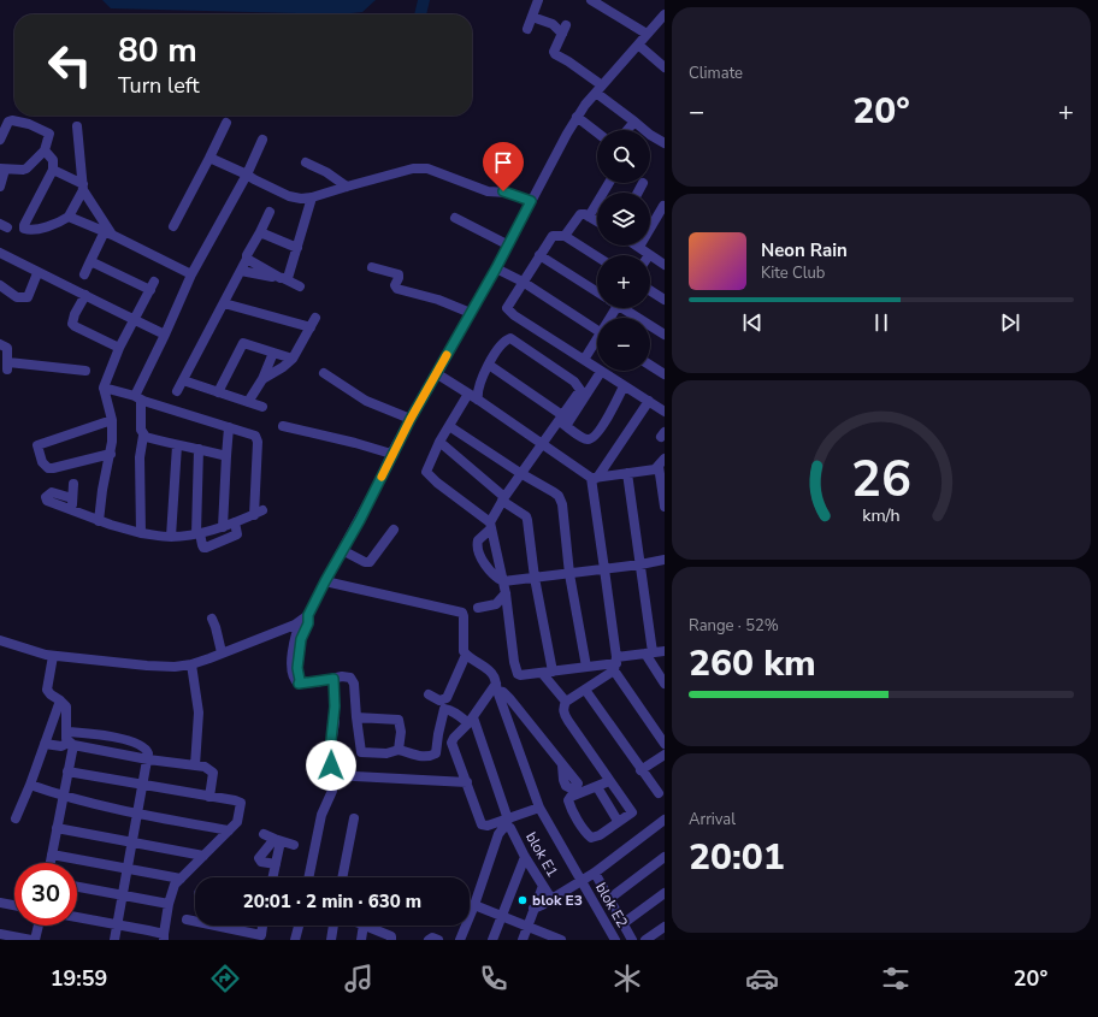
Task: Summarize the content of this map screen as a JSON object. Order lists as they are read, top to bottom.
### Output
{
  "streets": {
    "street": ["blok E1", "blok E2"]
  },
  "crossings": [
    ["blok E1", "blok E2"]
  ],
  "places": ["blok E3"],
  "page": {
    "tile": [
      "Climate",
      ["Range · 52%", "260 km"],
      ["Arrival", "20:01"]
    ],
    "turn": ["80 m", "Turn left"],
    "heat": ["−", "20°", "+"],
    "map_buttons": ["+", "−"],
    "song": ["Neon Rain", "Kite Club"],
    "limit": "30",
    "trip": "20:01 · 2 min · 630 m",
    "tabs": ["19:59", "20°"],
    "gauge": ["26", "km/h"]
  }
}
